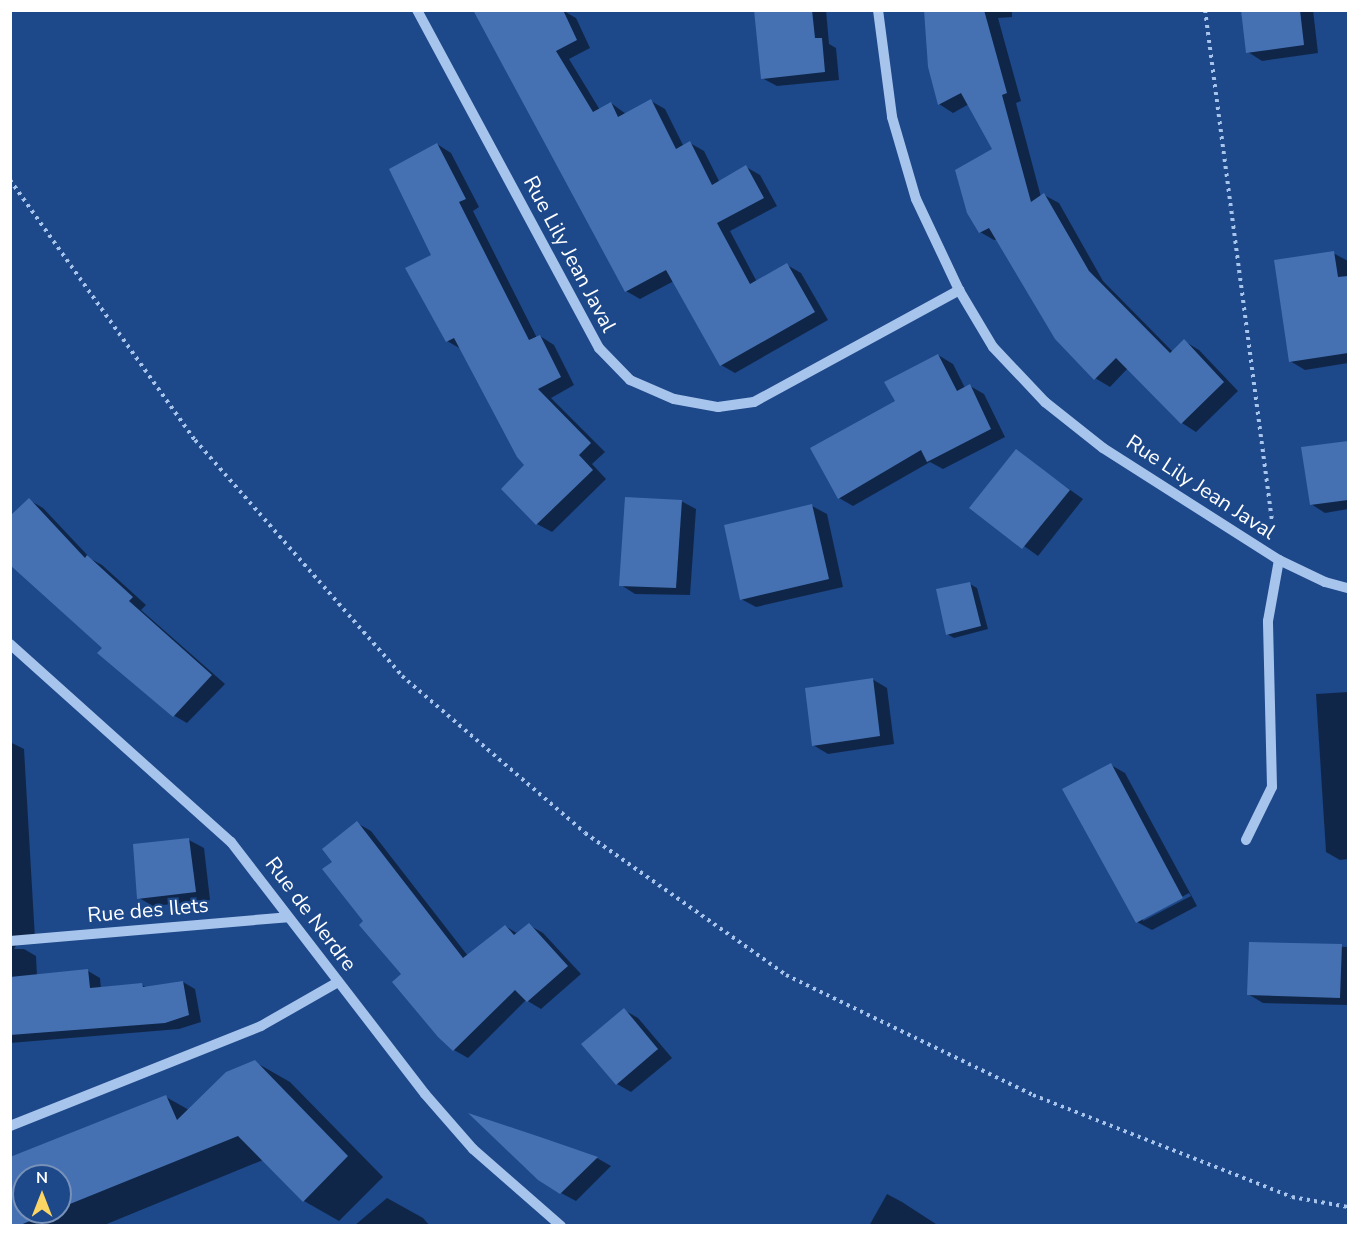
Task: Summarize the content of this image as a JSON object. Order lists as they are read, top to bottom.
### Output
{
  "streets": {
    "street": ["Rue Lily Jean Javal", "Rue des Ilets", "Rue de Nerdre"]
  },
  "crossings": [
    ["Rue des Ilets", "Rue de Nerdre"]
  ],
  "north": "top"
}
